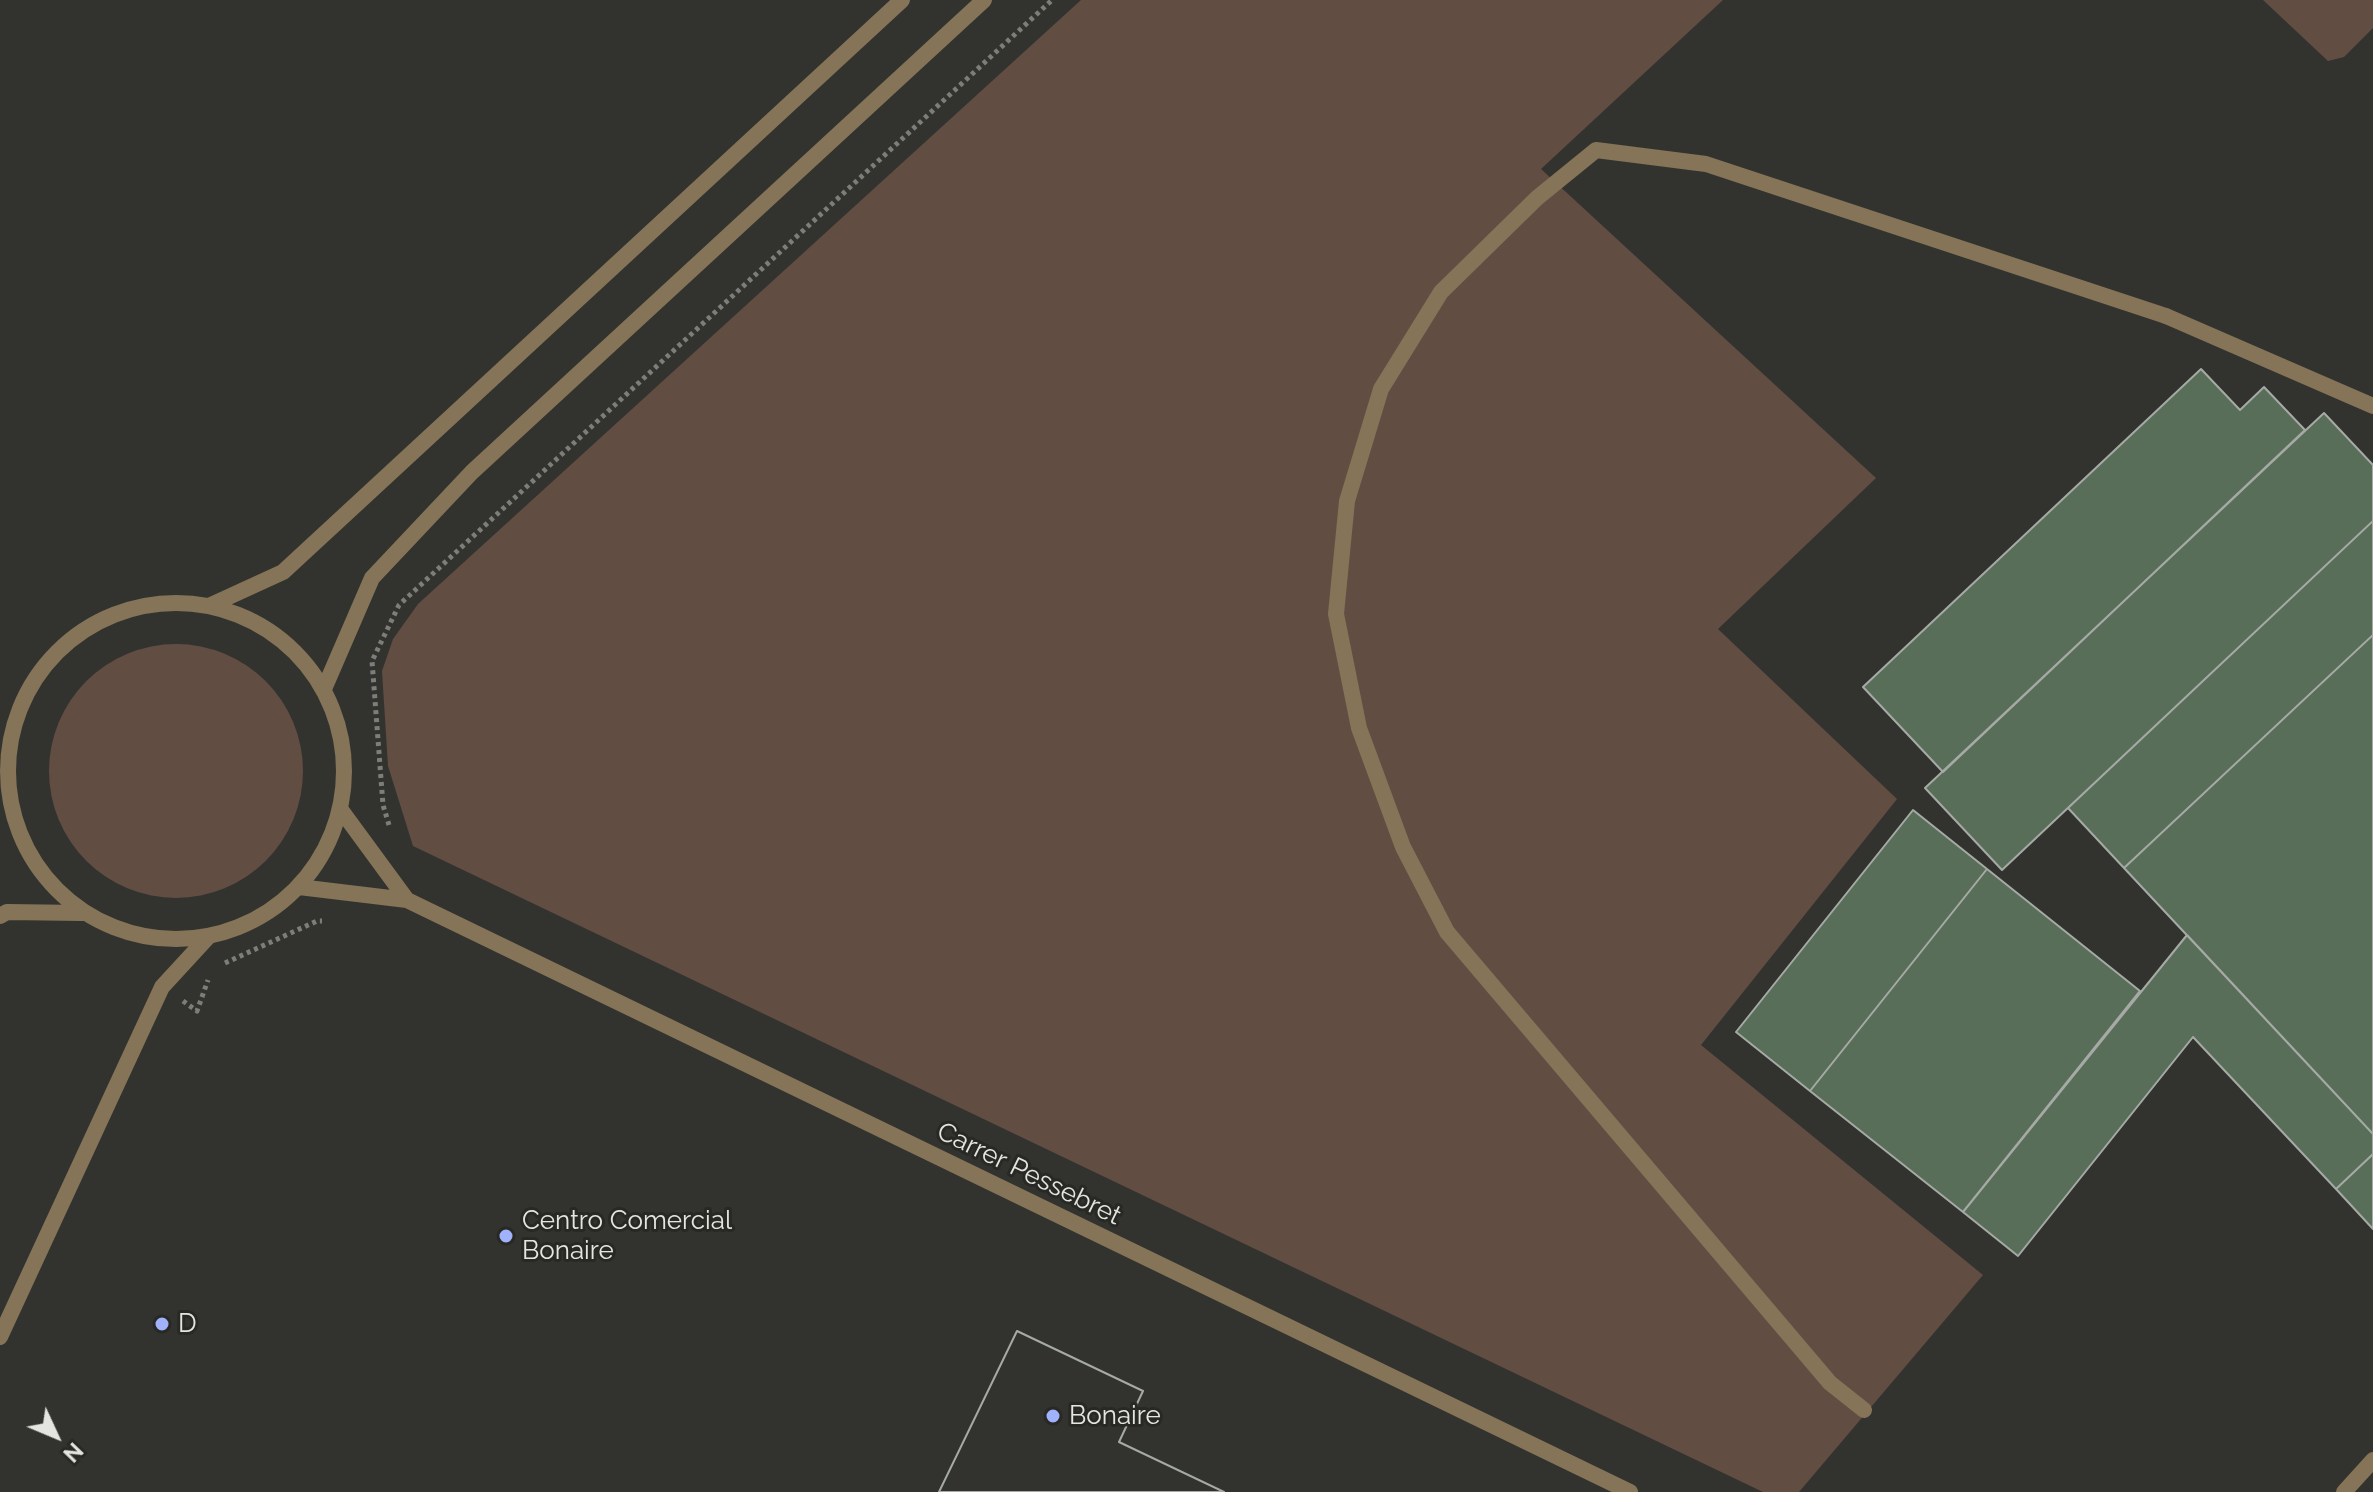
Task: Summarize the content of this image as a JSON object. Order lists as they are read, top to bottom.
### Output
{
  "streets": {
    "street": ["Carrer Pessebret"]
  },
  "places": ["Centro Comercial Bonaire", "D", "Bonaire"],
  "north": "bottom right"
}
